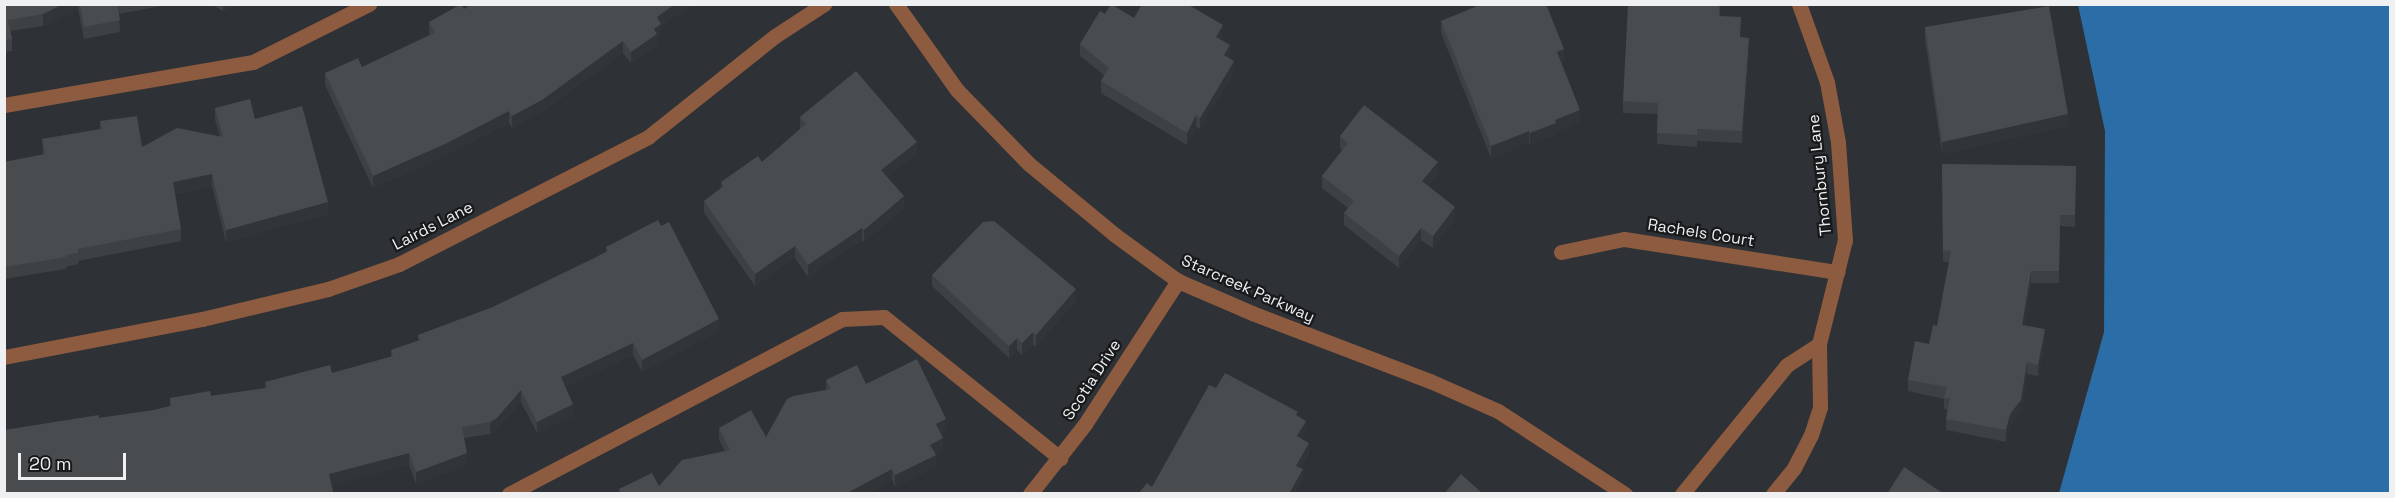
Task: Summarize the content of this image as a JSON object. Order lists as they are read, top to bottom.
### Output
{
  "streets": {
    "street": [
      "Thornbury Lane",
      "Lairds Lane",
      "Rachels Court",
      "Starcreek Parkway",
      "Scotia Drive"
    ]
  },
  "crossings": [
    ["Thornbury Lane", "Rachels Court"],
    ["Starcreek Parkway", "Scotia Drive"]
  ],
  "scale_bar": "20 m"
}
